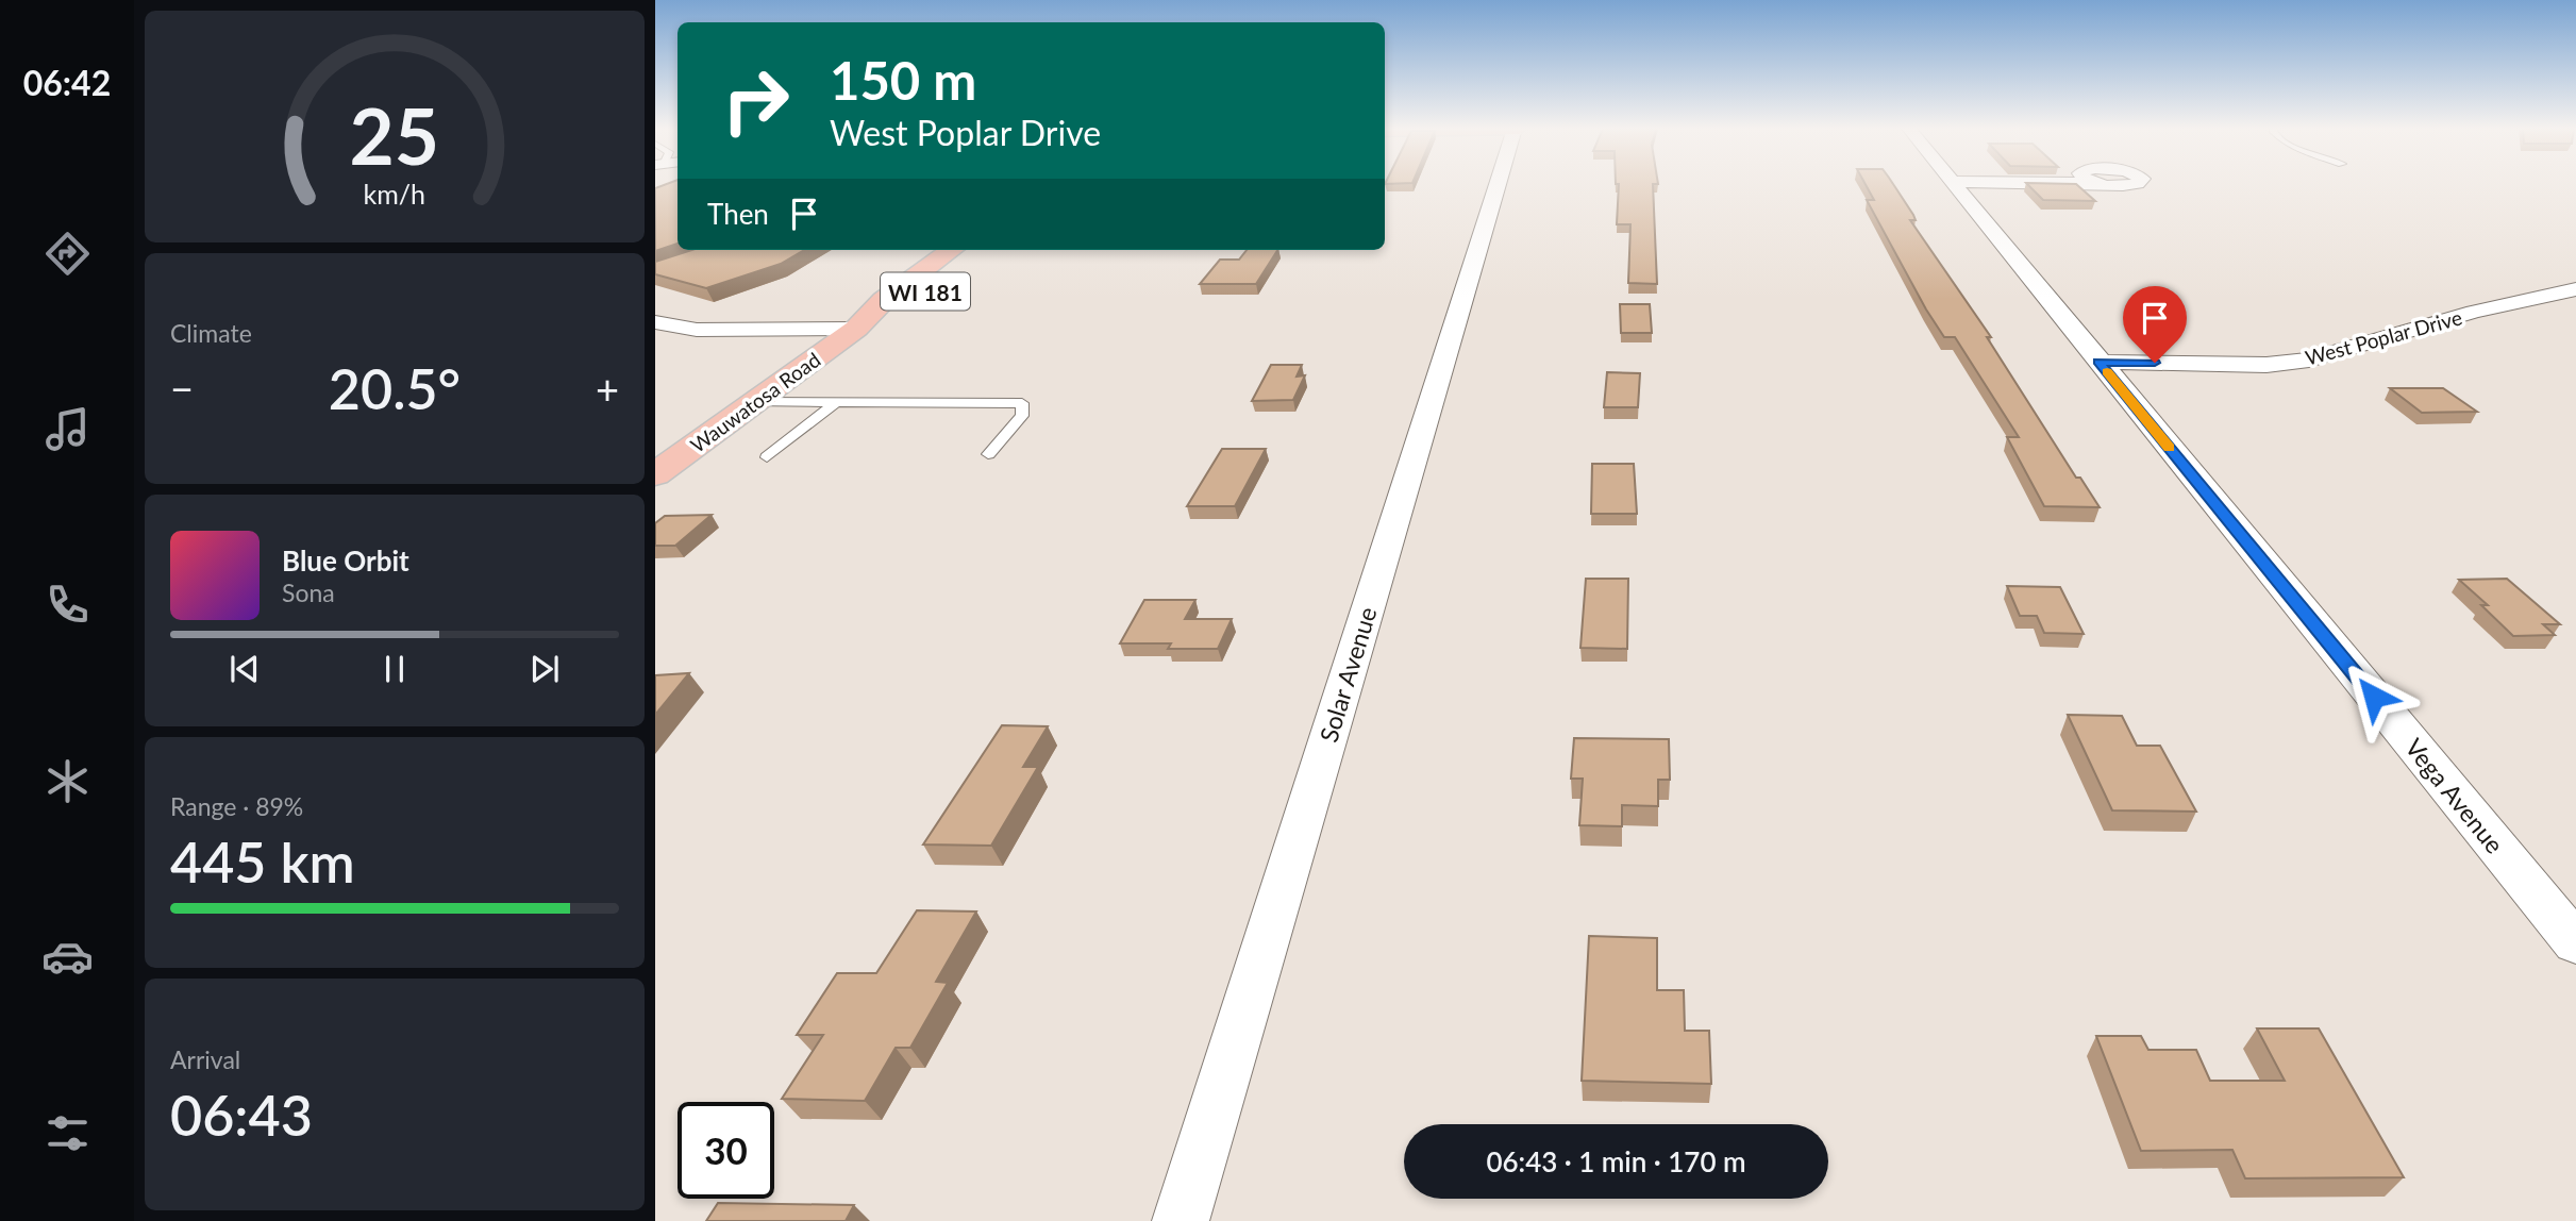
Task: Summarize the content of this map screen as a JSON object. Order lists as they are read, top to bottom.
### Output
{
  "streets": {
    "main road": ["WI 181", "Wauwatosa Road"],
    "street": ["West Poplar Drive", "Solar Avenue", "Vega Avenue"]
  },
  "crossings": [
    ["West Poplar Drive", "Vega Avenue"]
  ],
  "page": {
    "tabs": "06:42",
    "turn": ["150 m", "West Poplar Drive"],
    "then": "Then",
    "tile": [
      "Climate",
      ["Range · 89%", "445 km"],
      ["Arrival", "06:43"]
    ],
    "heat": ["−", "20.5°", "+"],
    "song": ["Blue Orbit", "Sona"],
    "limit": "30",
    "trip": "06:43 · 1 min · 170 m",
    "gauge": ["25", "km/h"]
  }
}
